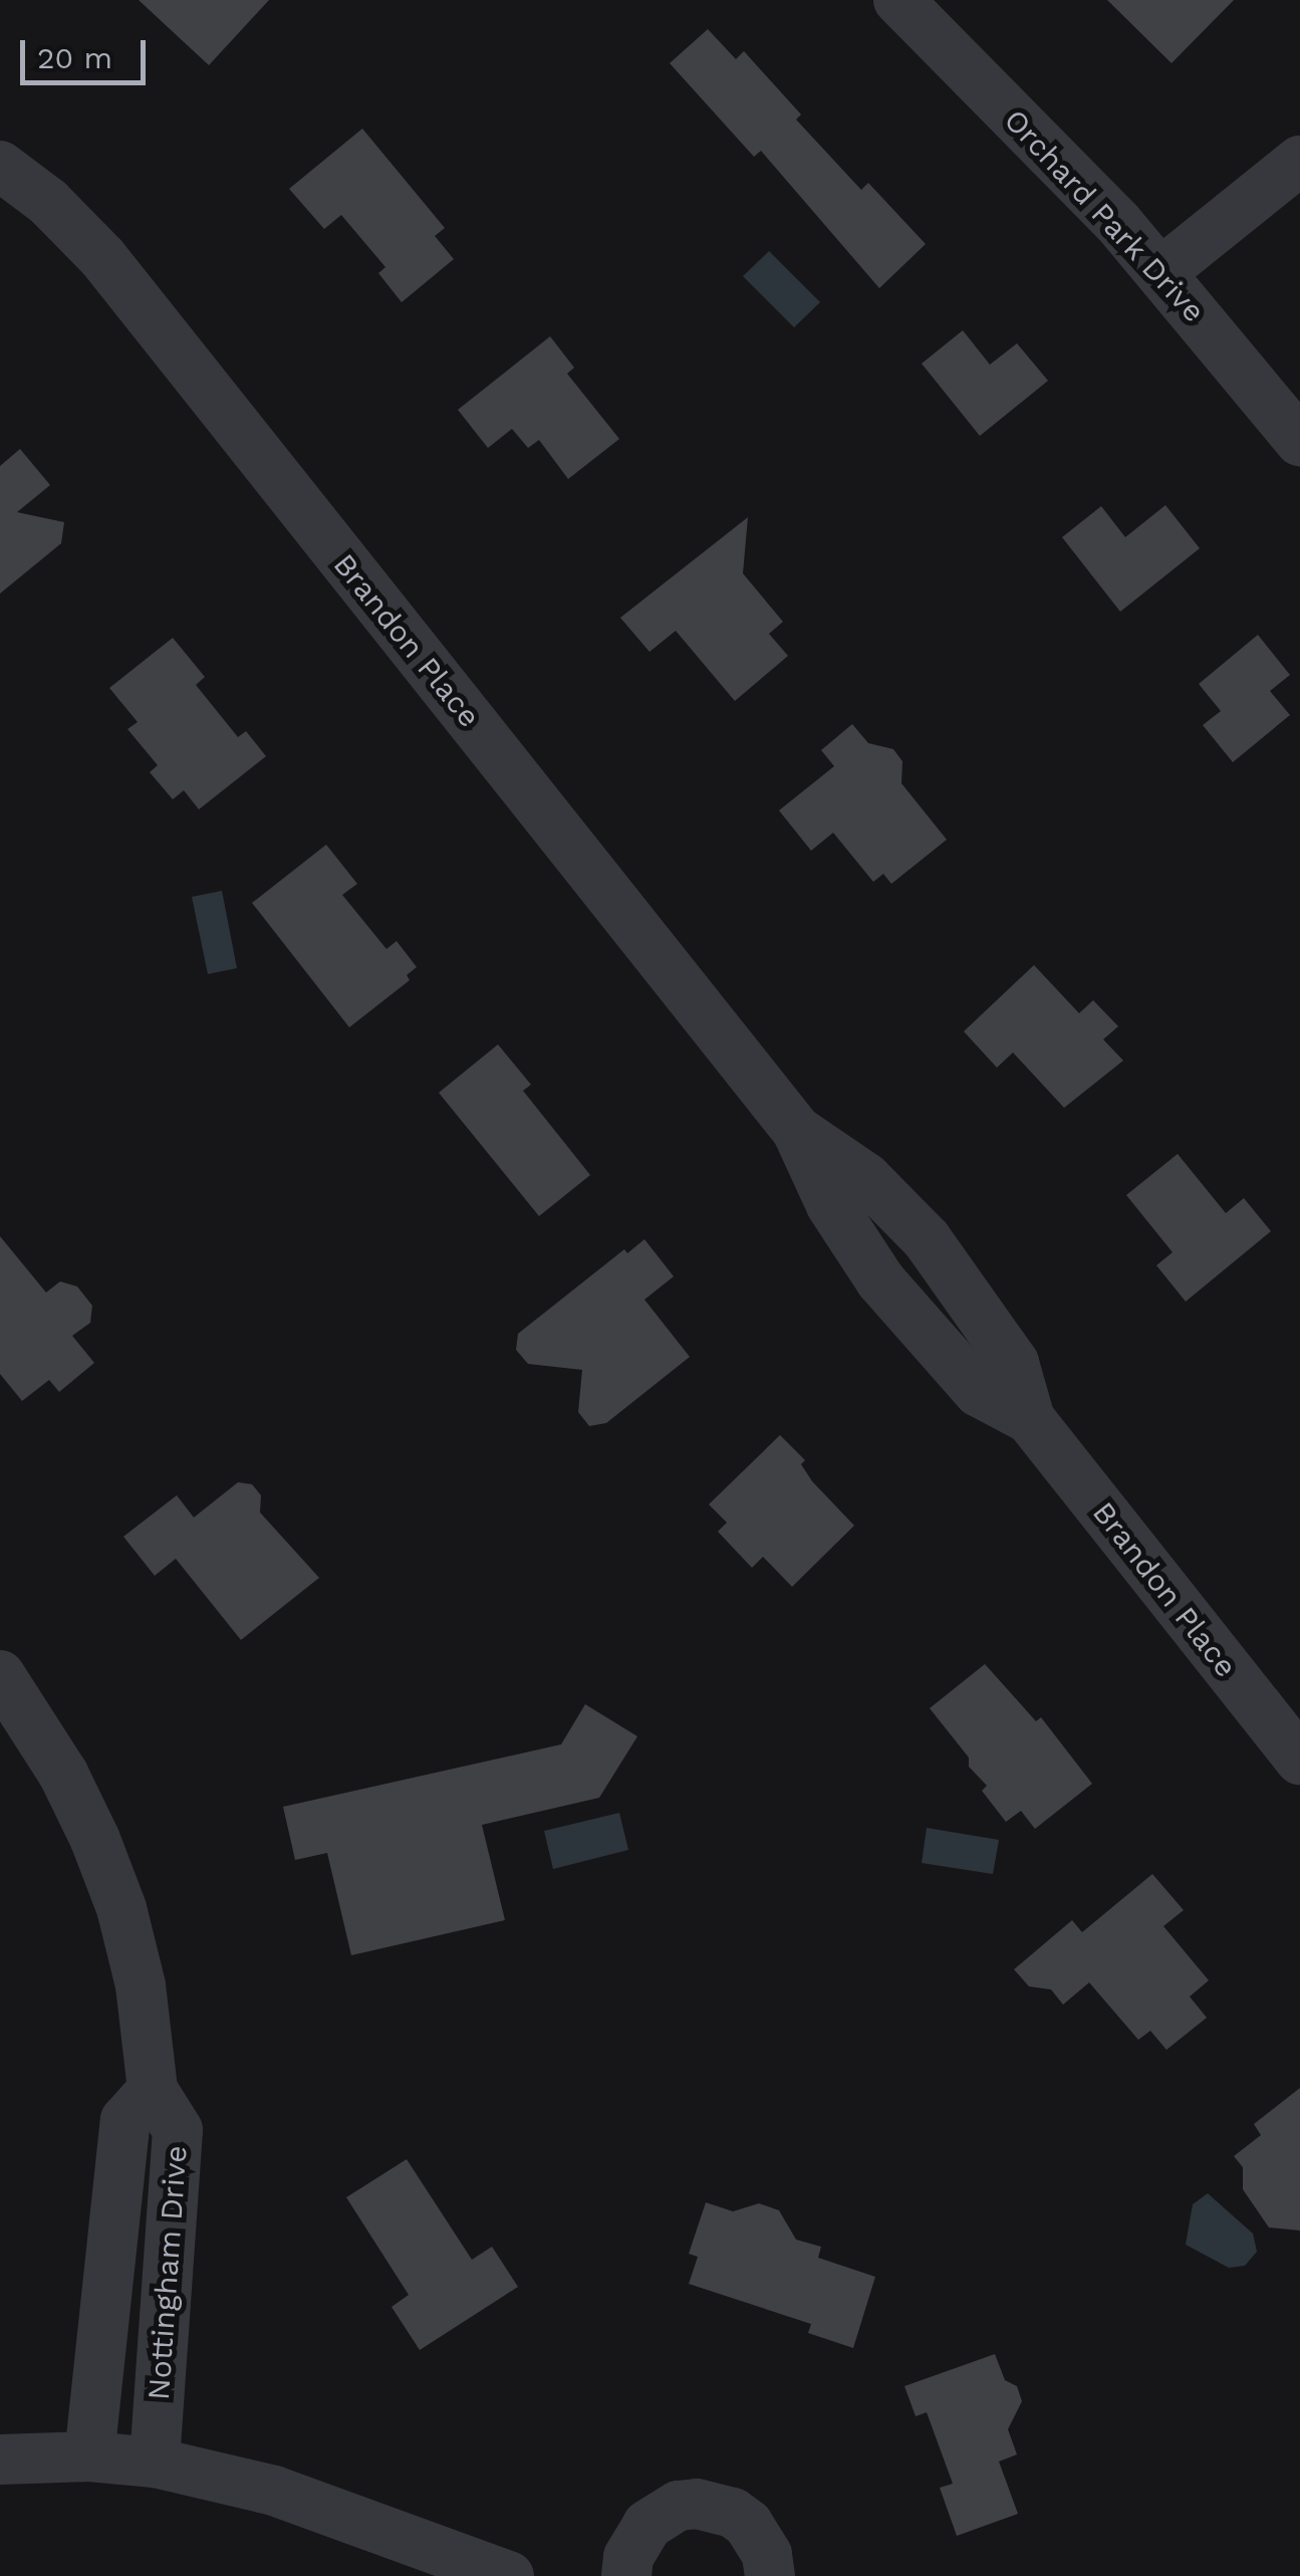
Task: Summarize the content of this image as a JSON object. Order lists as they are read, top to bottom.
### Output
{
  "streets": {
    "street": ["Orchard Park Drive", "Brandon Place", "Nottingham Drive"]
  },
  "scale_bar": "20 m"
}
